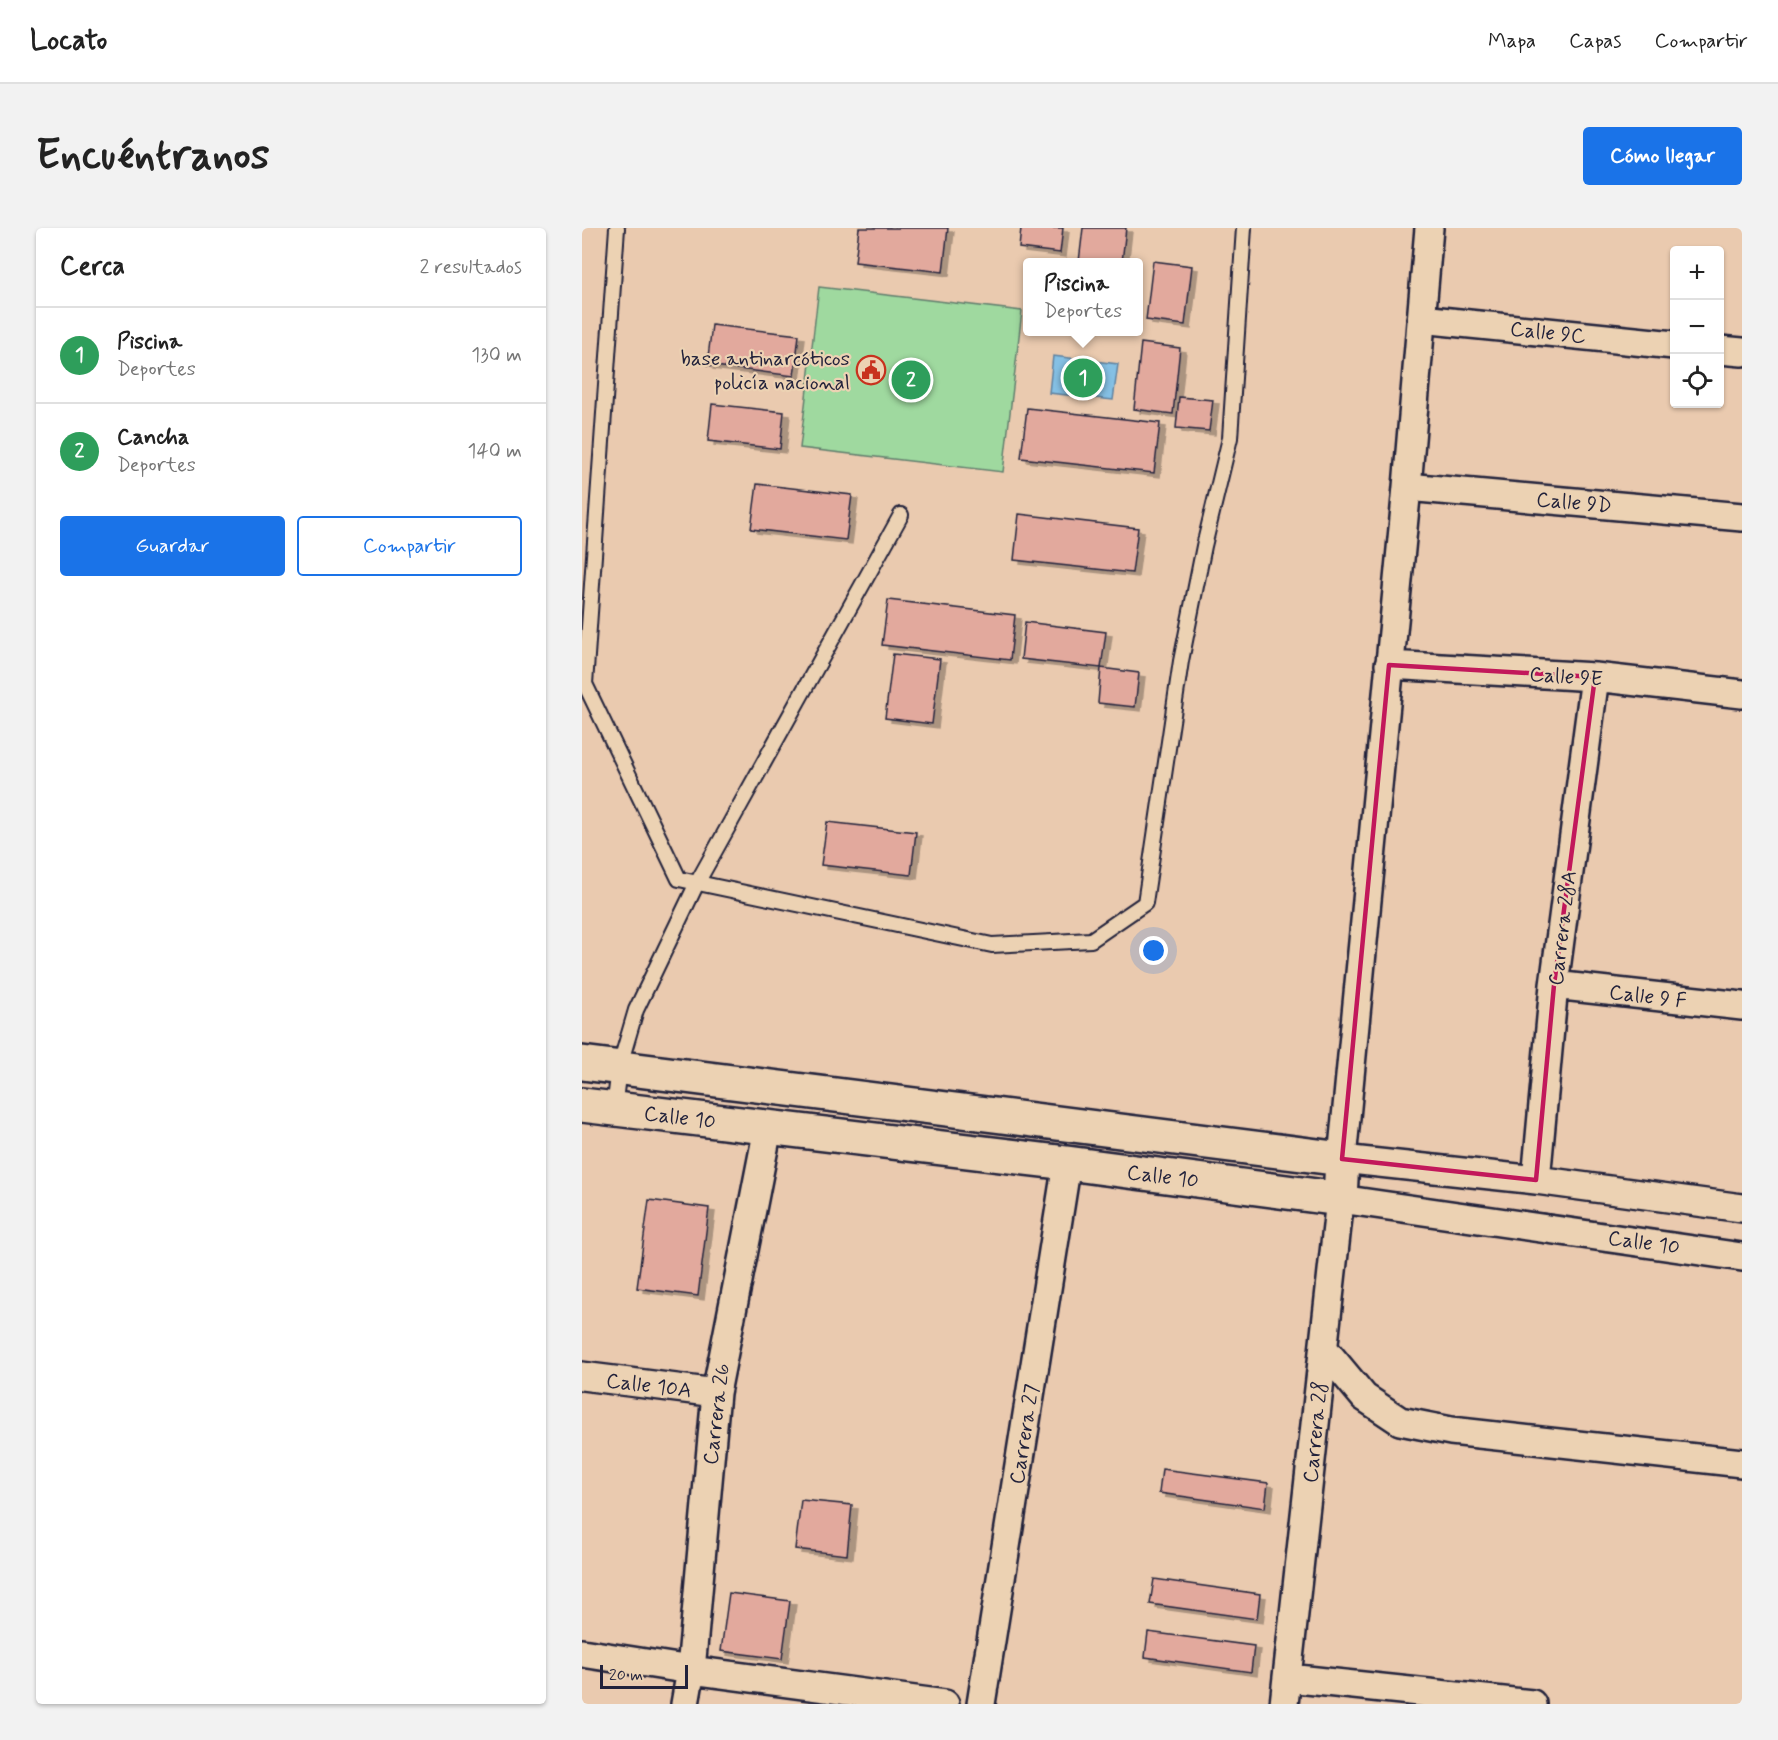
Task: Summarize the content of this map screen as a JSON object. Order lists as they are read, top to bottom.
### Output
{
  "streets": {
    "street": [
      "Calle 9C",
      "Calle 9D",
      "Calle 9E",
      "Carrera 28A",
      "Calle 9 F",
      "Calle 10",
      "Calle 10A",
      "Carrera 26",
      "Carrera 28",
      "Carrera 27"
    ]
  },
  "crossings": [
    ["Calle 9E", "Carrera 28A"],
    ["Carrera 28A", "Calle 9 F"],
    ["Carrera 28A", "Calle 10"],
    ["Calle 10", "Carrera 26"],
    ["Calle 10", "Carrera 28"],
    ["Calle 10", "Carrera 27"],
    ["Calle 10A", "Carrera 26"]
  ],
  "places": {
    "public building": ["base antinarcóticos policía nacional"]
  },
  "scale_bar": "20 m",
  "page": {
    "header": "Locato",
    "nav": ["Mapa", "Capas", "Compartir"],
    "buttons": [
      "Cómo llegar",
      ["Guardar", "Compartir"]
    ],
    "title": "Encuéntranos",
    "heading": ["Cerca", "2 resultados"],
    "map_buttons": ["+", "−"],
    "popup": ["Piscina", "Deportes"],
    "list": [
      {
        "mark": "1",
        "name": "Piscina",
        "note": "Deportes",
        "value": "130 m"
      },
      {
        "mark": "2",
        "name": "Cancha",
        "note": "Deportes",
        "value": "140 m"
      }
    ],
    "pins": ["1", "2"],
    "scale": "20 m"
  }
}
